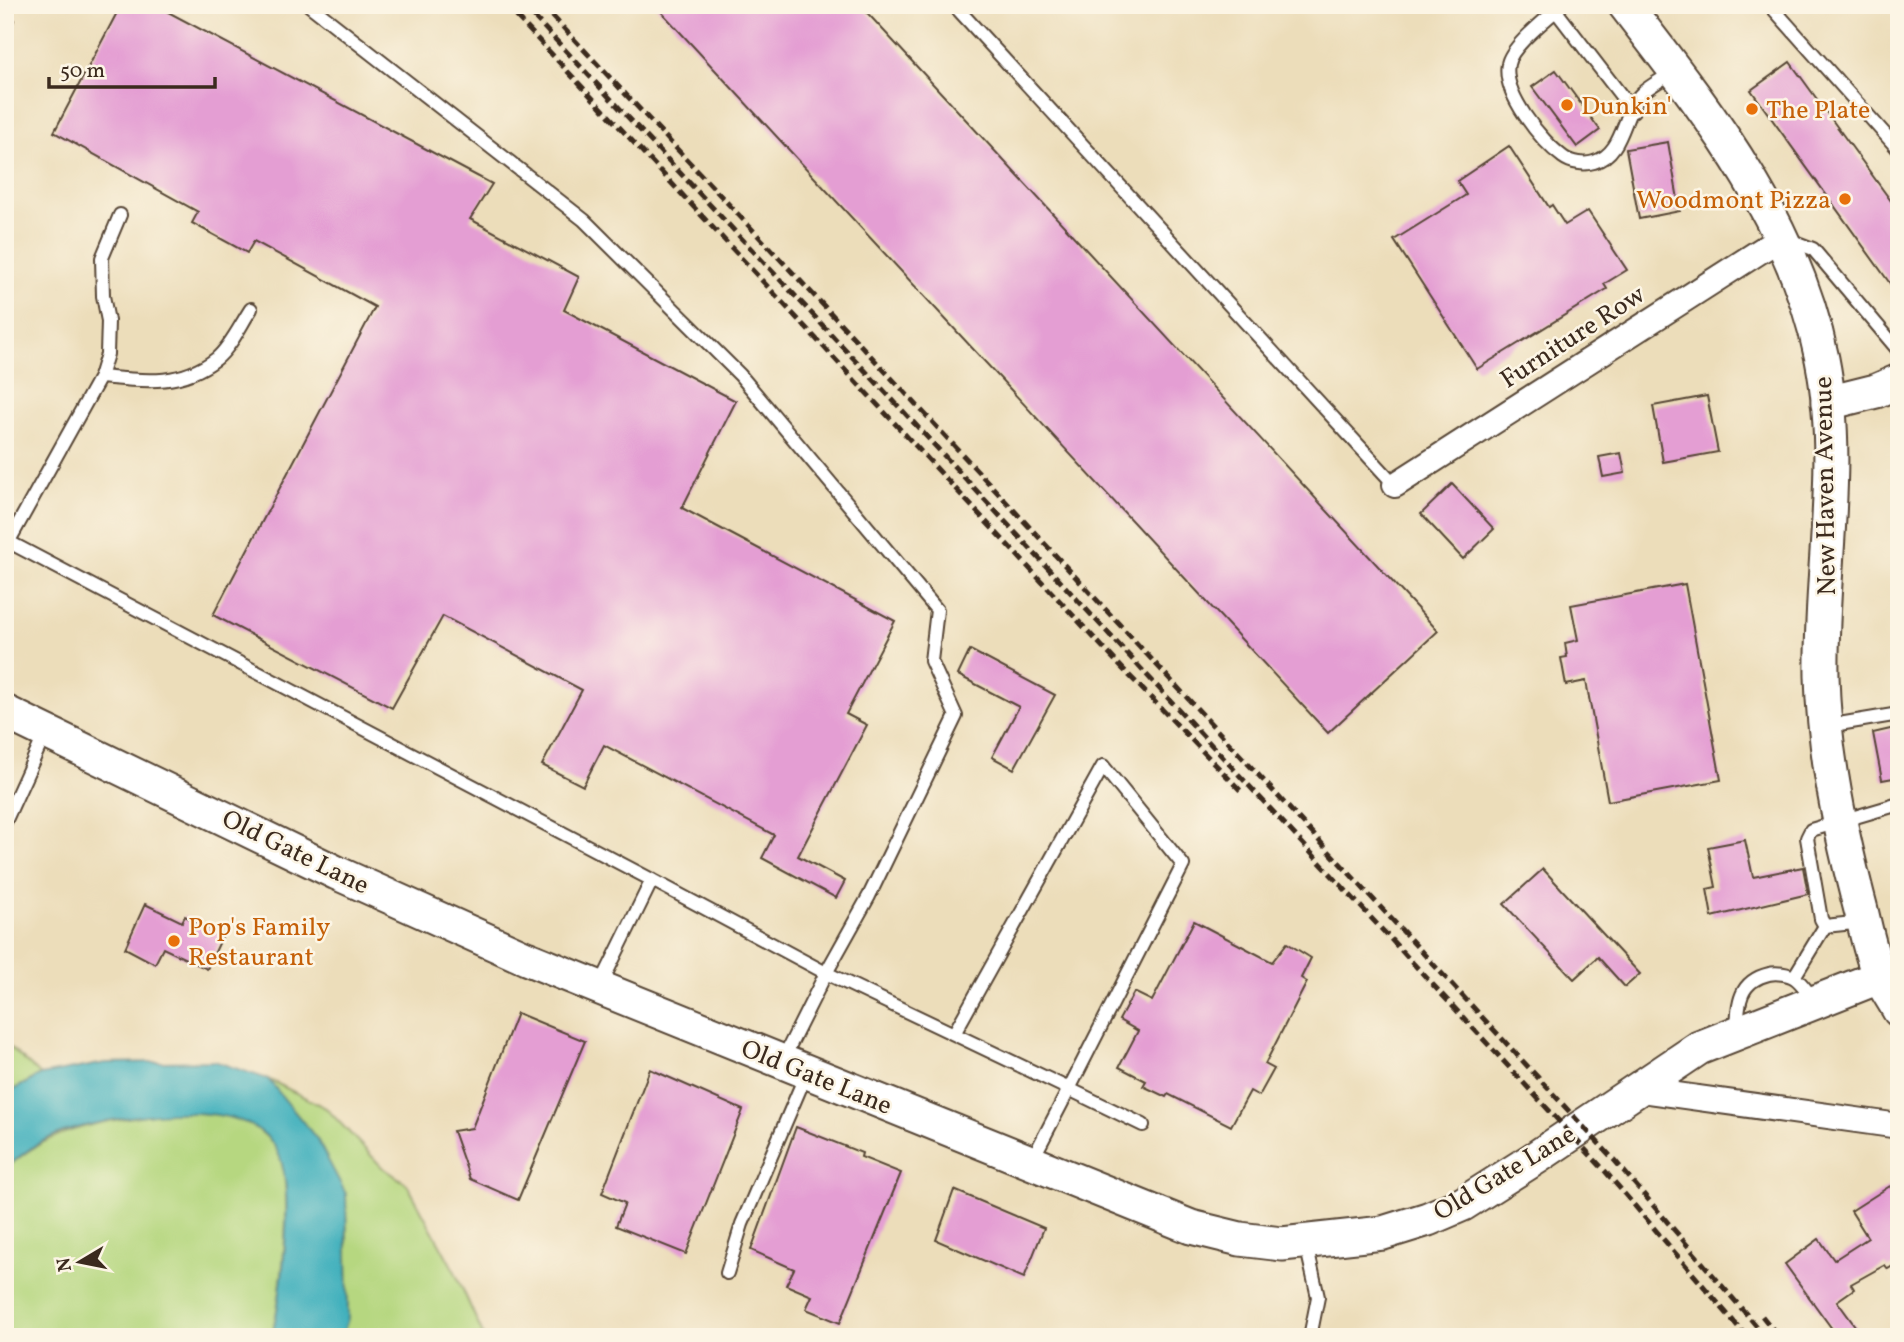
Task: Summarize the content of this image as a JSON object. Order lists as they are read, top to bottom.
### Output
{
  "streets": {
    "main road": ["New Haven Avenue", "Old Gate Lane"],
    "street": ["Furniture Row"]
  },
  "crossings": [
    ["Furniture Row", "New Haven Avenue"],
    ["New Haven Avenue", "Old Gate Lane"]
  ],
  "places": [
    "Dunkin'",
    "The Plate",
    "Woodmont Pizza",
    "Pop's Family Restaurant"
  ],
  "scale_bar": "50 m",
  "north": "left"
}
